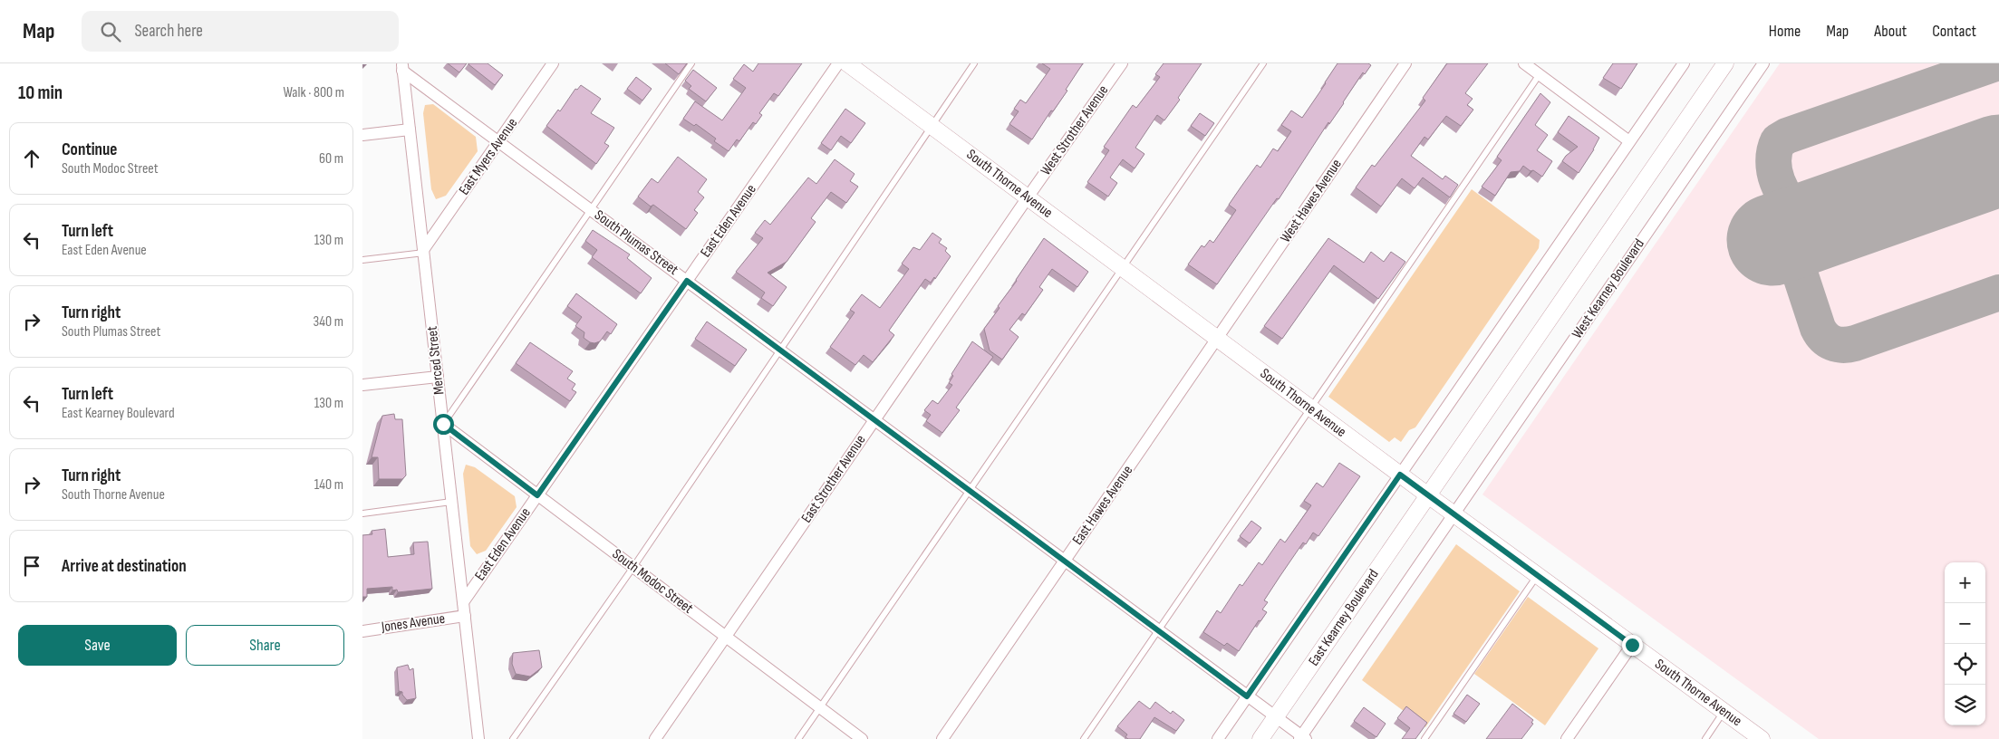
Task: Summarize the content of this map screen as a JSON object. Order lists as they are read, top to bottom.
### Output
{
  "streets": {
    "main road": ["South Thorne Avenue", "East Kearney Boulevard"],
    "street": [
      "West Strother Avenue",
      "East Myers Avenue",
      "West Hawes Avenue",
      "East Eden Avenue",
      "South Plumas Street",
      "West Kearney Boulevard",
      "Merced Street",
      "East Strother Avenue",
      "East Hawes Avenue",
      "South Modoc Street",
      "Jones Avenue"
    ]
  },
  "crossings": [
    ["West Strother Avenue", "South Thorne Avenue"],
    ["West Strother Avenue", "East Strother Avenue"],
    ["East Myers Avenue", "South Plumas Street"],
    ["East Myers Avenue", "Merced Street"],
    ["South Thorne Avenue", "West Hawes Avenue"],
    ["South Thorne Avenue", "West Kearney Boulevard"],
    ["South Thorne Avenue", "East Strother Avenue"],
    ["South Thorne Avenue", "East Hawes Avenue"],
    ["South Thorne Avenue", "East Kearney Boulevard"],
    ["West Hawes Avenue", "East Hawes Avenue"],
    ["East Eden Avenue", "South Plumas Street"],
    ["East Eden Avenue", "Merced Street"],
    ["East Eden Avenue", "South Modoc Street"],
    ["South Plumas Street", "Merced Street"],
    ["South Plumas Street", "East Strother Avenue"],
    ["South Plumas Street", "East Hawes Avenue"],
    ["South Plumas Street", "East Kearney Boulevard"],
    ["Merced Street", "South Modoc Street"],
    ["Merced Street", "Jones Avenue"],
    ["East Strother Avenue", "South Modoc Street"]
  ],
  "page": {
    "header": "Map",
    "search": "Search here",
    "nav": [
      "Home",
      "Map",
      "About",
      "Contact"
    ],
    "heading": ["10 min", "Walk · 800 m"],
    "list": [
      ["Continue", "South Modoc Street", "60 m"],
      ["Turn left", "East Eden Avenue", "130 m"],
      ["Turn right", "South Plumas Street", "340 m"],
      ["Turn left", "East Kearney Boulevard", "130 m"],
      ["Turn right", "South Thorne Avenue", "140 m"],
      "Arrive at destination"
    ],
    "map_buttons": ["+", "−"],
    "buttons": ["Save", "Share"]
  }
}
